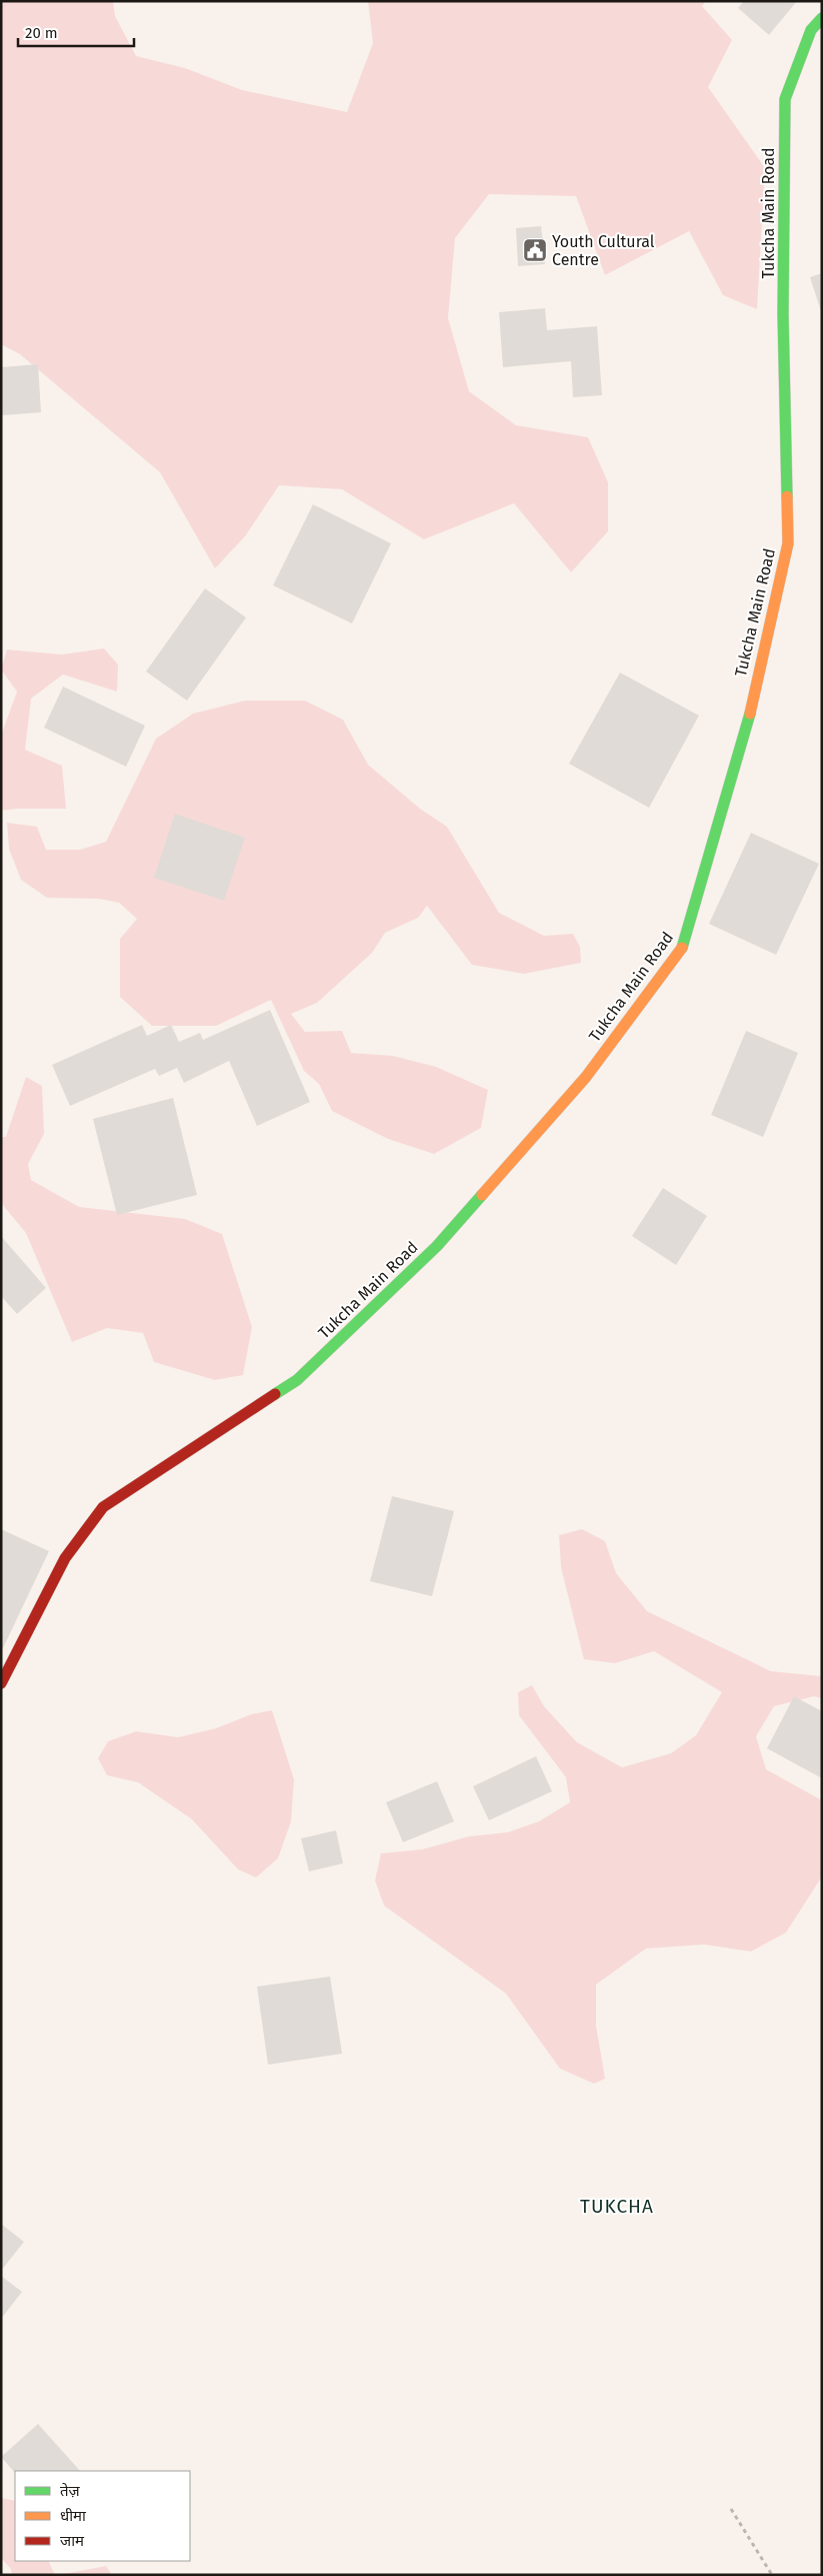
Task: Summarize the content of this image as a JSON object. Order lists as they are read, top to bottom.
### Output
{
  "streets": {
    "street": ["Tukcha Main Road"]
  },
  "districts": ["TUKCHA"],
  "places": {
    "public building": ["Youth Cultural Centre"]
  },
  "legend": ["तेज़", "धीमा", "जाम"],
  "scale_bar": "20 m"
}
